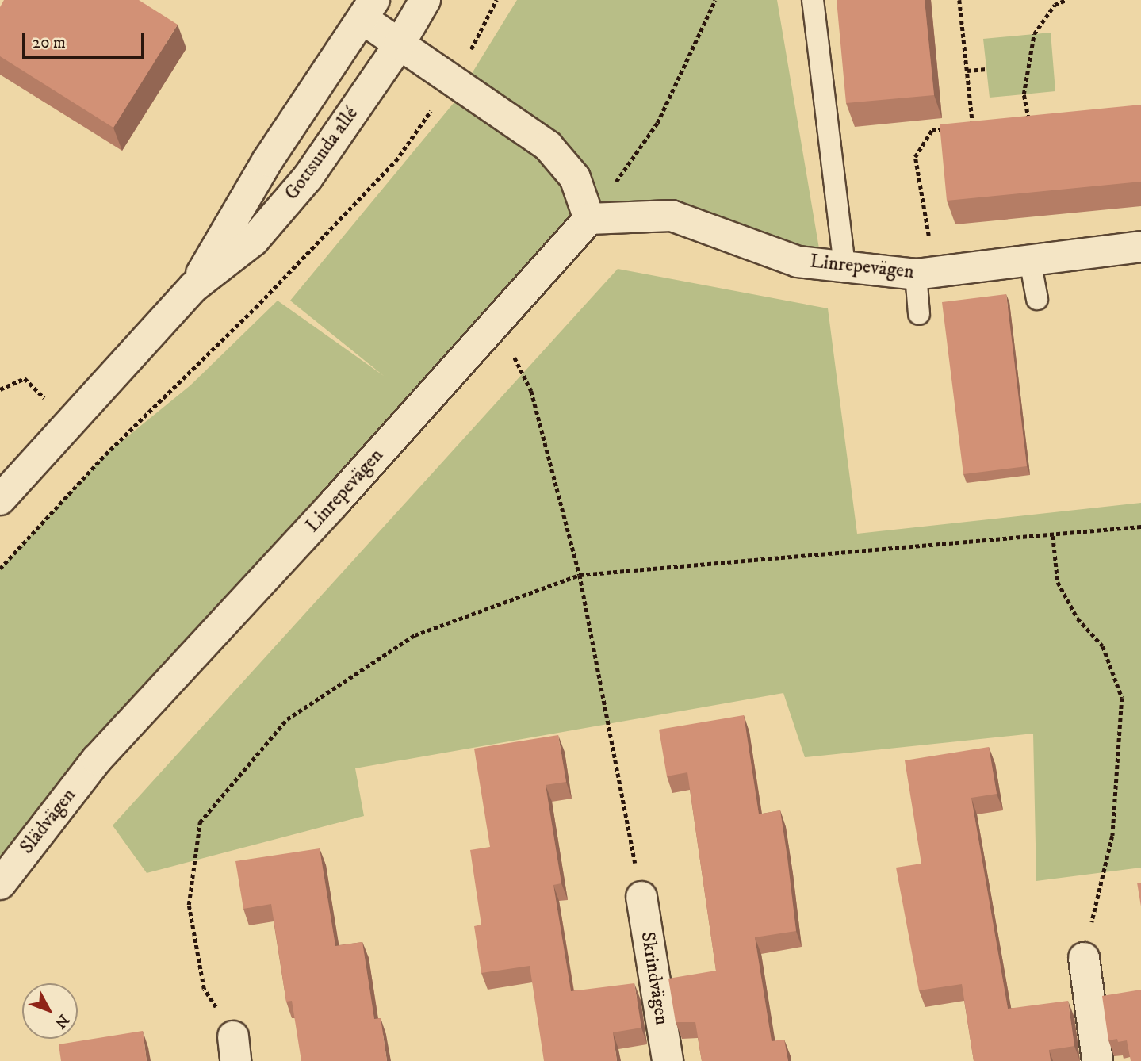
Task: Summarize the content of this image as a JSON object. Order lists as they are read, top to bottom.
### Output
{
  "streets": {
    "street": [
      "Gottsunda allé",
      "Linrepevägen",
      "Slädvägen",
      "Skrindvägen"
    ]
  },
  "crossings": [
    ["Linrepevägen", "Slädvägen"]
  ],
  "scale_bar": "20 m",
  "north": "bottom right"
}
